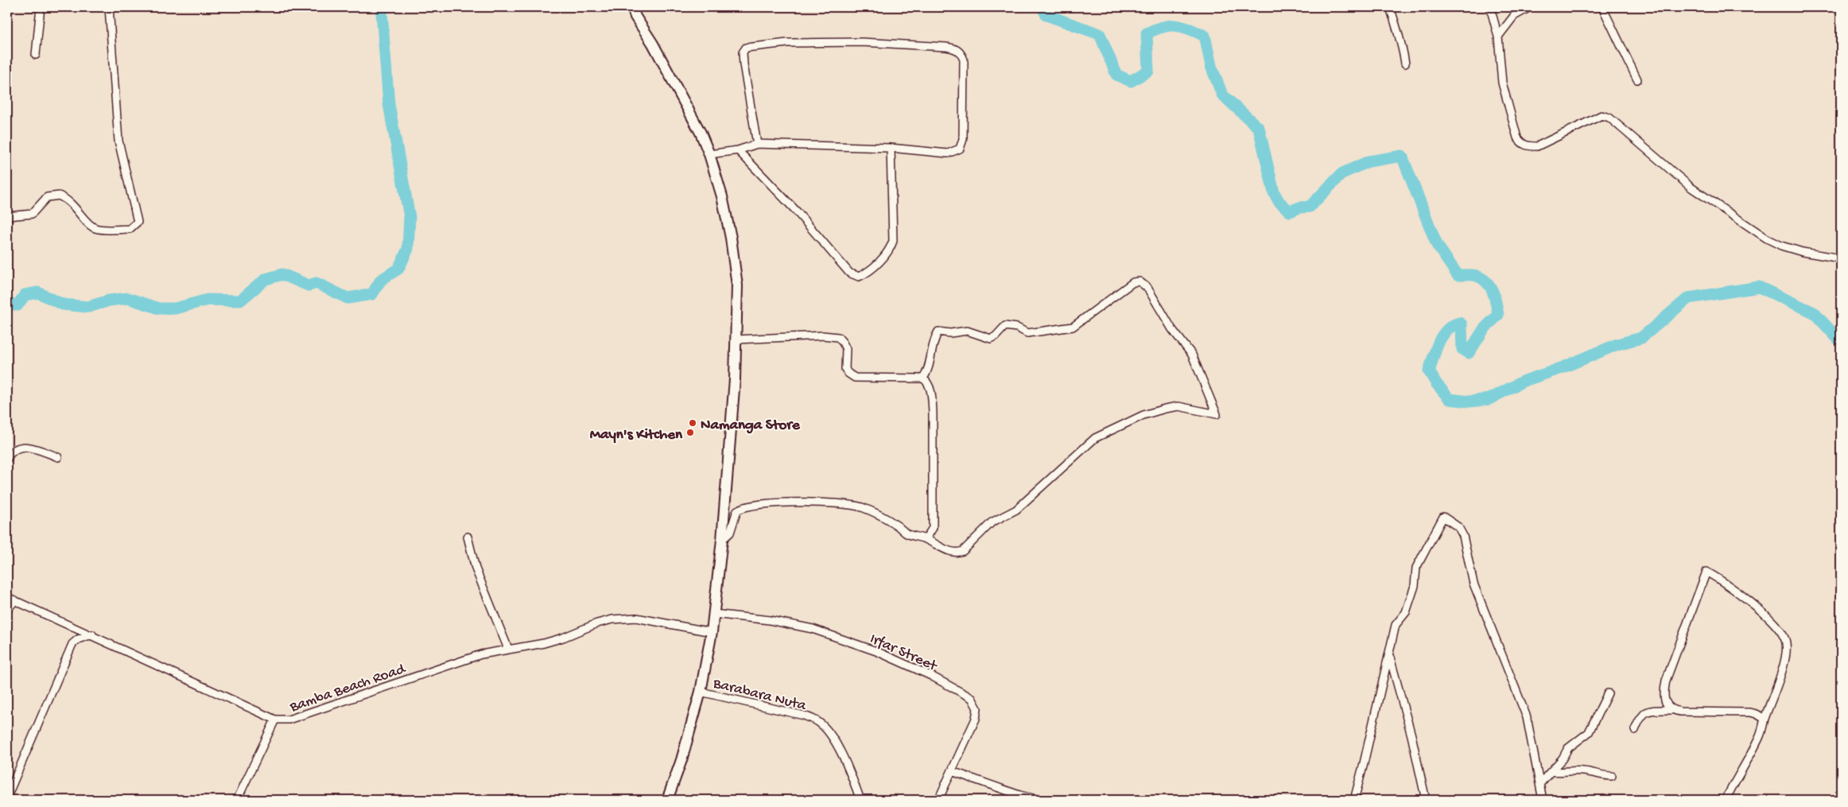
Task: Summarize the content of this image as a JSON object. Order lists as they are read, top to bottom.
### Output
{
  "streets": {
    "street": ["Irfar Street", "Bamba Beach Road", "Barabara Nuta"]
  },
  "places": ["Namanga Store", "Mayn's Kitchen"]
}
